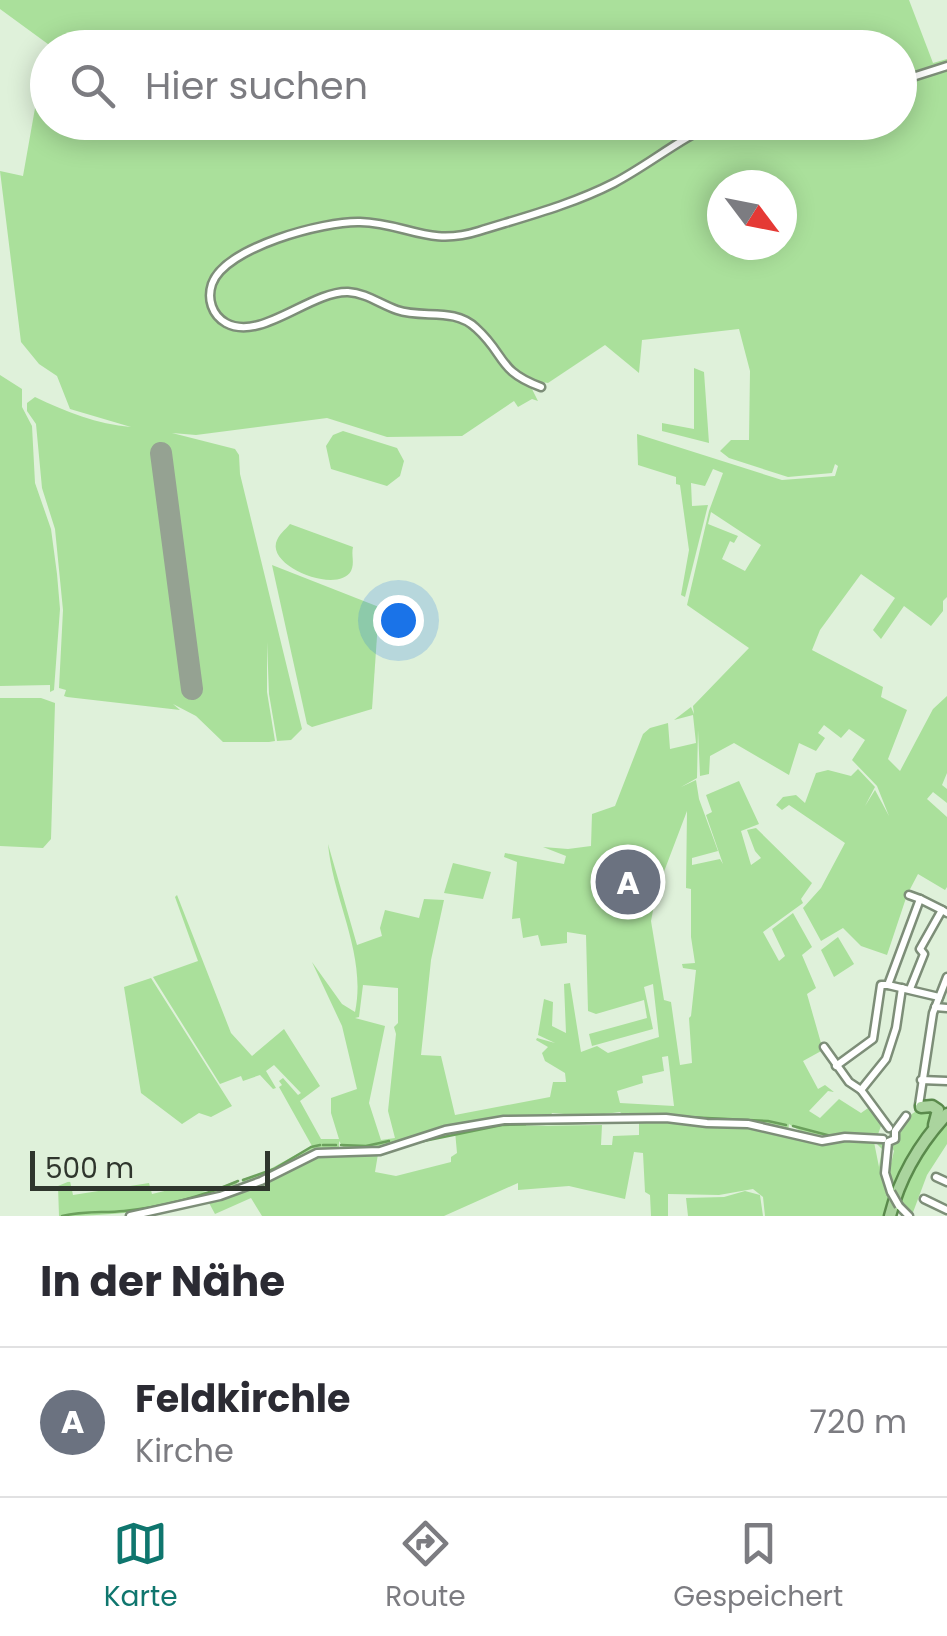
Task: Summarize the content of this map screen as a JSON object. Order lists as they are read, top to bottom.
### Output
{
  "scale_bar": "500 m",
  "north": "bottom right",
  "page": {
    "search": "Hier suchen",
    "pins": "A",
    "scale": "500 m",
    "heading": "In der Nähe",
    "list": [
      {
        "mark": "A",
        "name": "Feldkirchle",
        "note": "Kirche",
        "value": "720 m"
      }
    ],
    "nav": ["Karte", "Route", "Gespeichert"]
  }
}
